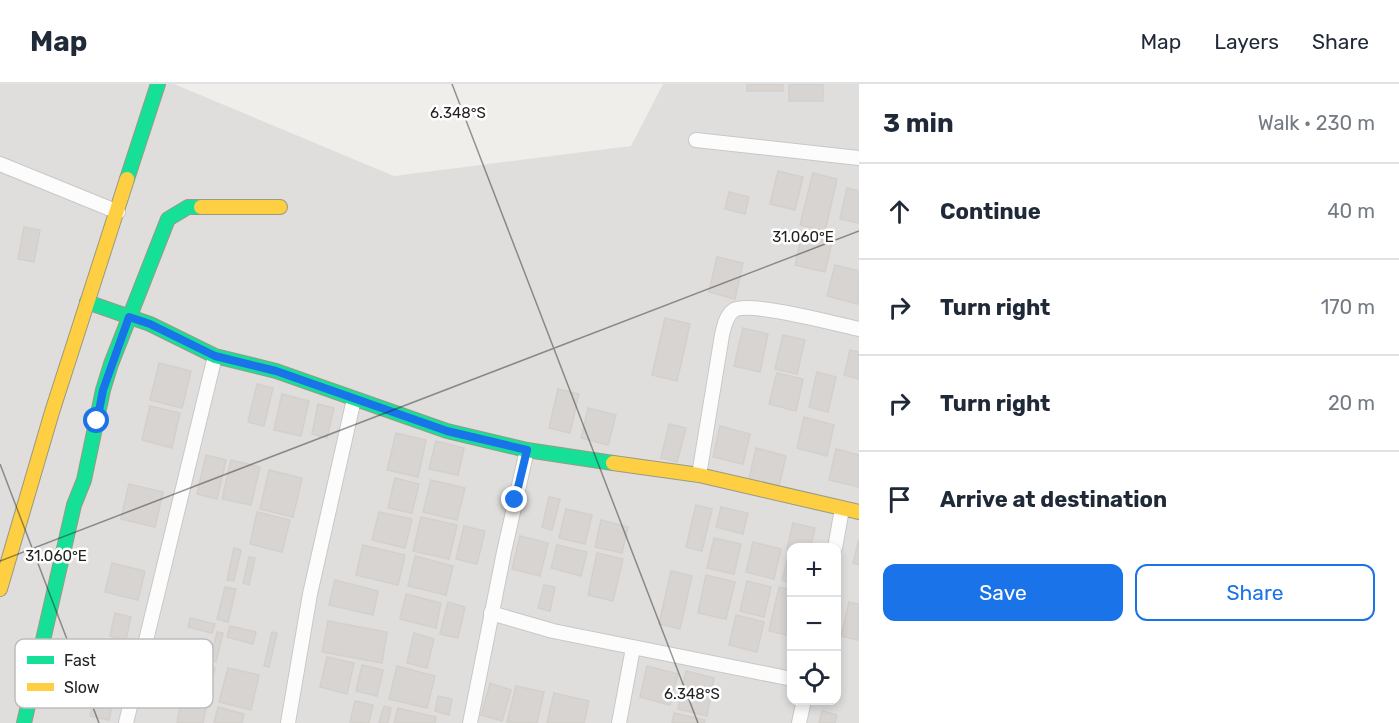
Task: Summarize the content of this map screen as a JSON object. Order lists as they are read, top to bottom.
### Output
{
  "legend": ["Fast", "Slow"],
  "page": {
    "header": "Map",
    "nav": ["Map", "Layers", "Share"],
    "heading": ["3 min", "Walk · 230 m"],
    "list": [
      ["Continue", "40 m"],
      ["Turn right", "170 m"],
      ["Turn right", "20 m"],
      "Arrive at destination"
    ],
    "map_buttons": ["+", "−"],
    "buttons": ["Save", "Share"]
  },
  "coordinates": ["6.348°S", "31.060°E"]
}
